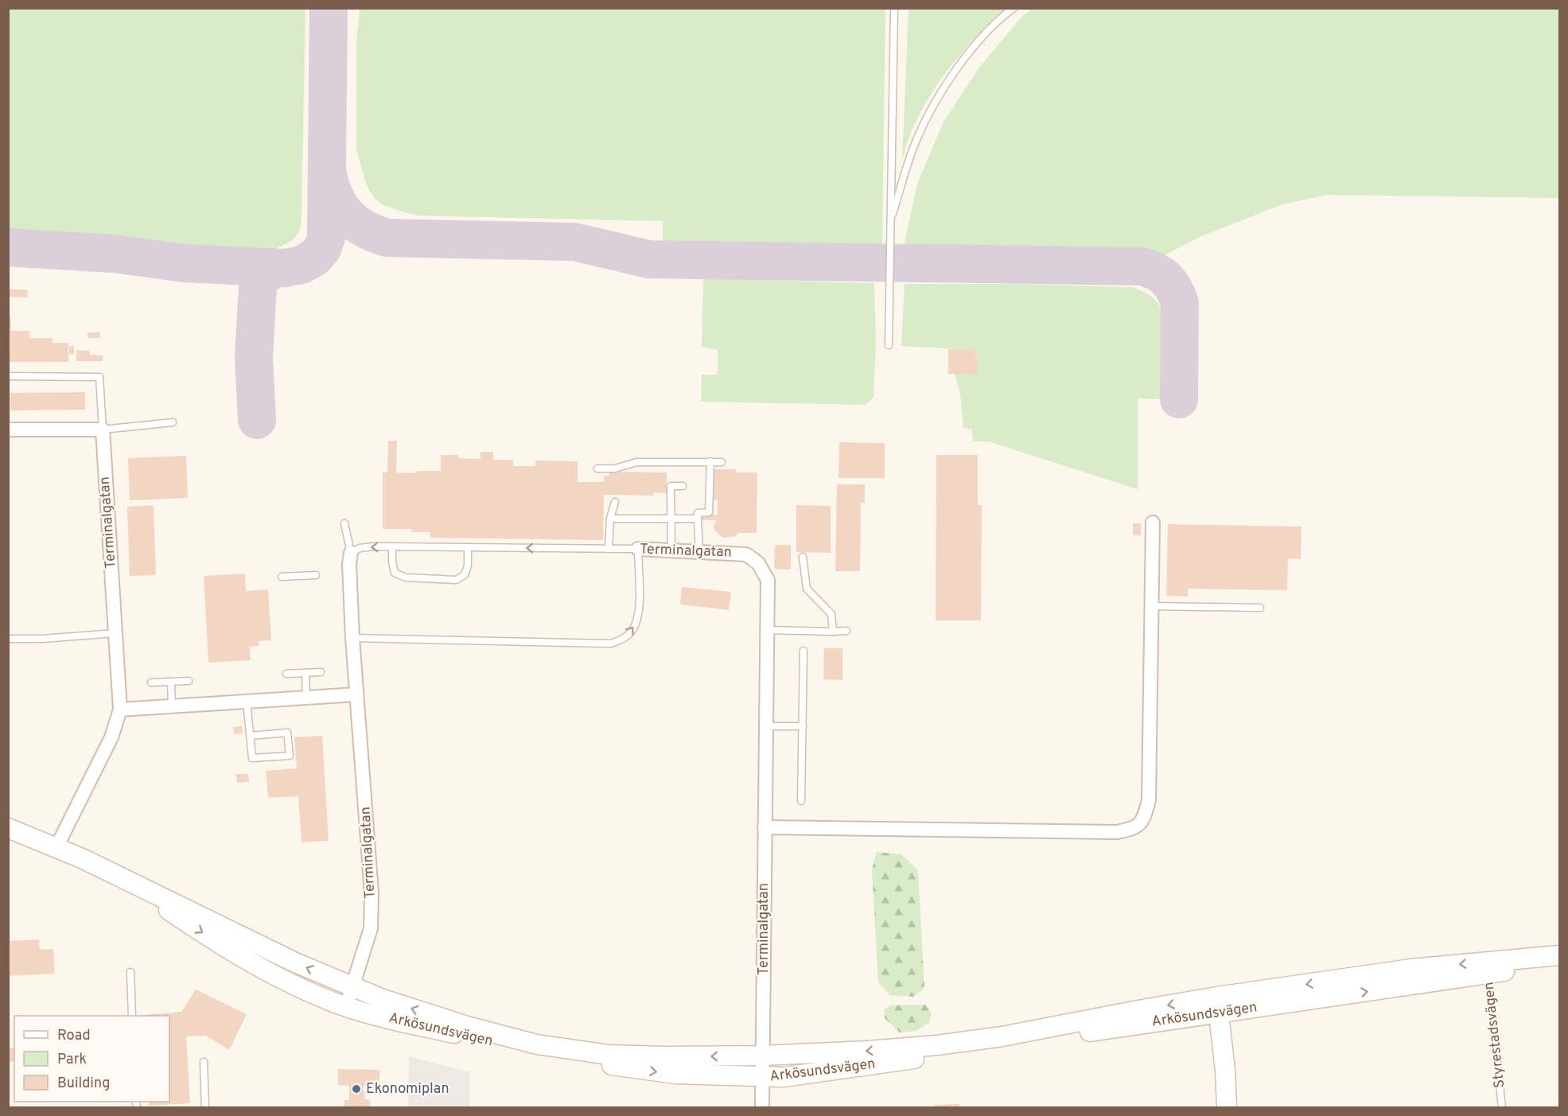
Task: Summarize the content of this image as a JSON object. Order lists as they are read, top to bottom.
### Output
{
  "streets": {
    "main road": ["Arkösundsvägen"],
    "street": ["Terminalgatan"],
    "lane": ["Styrestadsvägen"]
  },
  "crossings": [
    ["Terminalgatan", "Arkösundsvägen"],
    ["Arkösundsvägen", "Styrestadsvägen"]
  ],
  "places": ["Ekonomiplan"],
  "legend": ["Road", "Park", "Building"]
}
